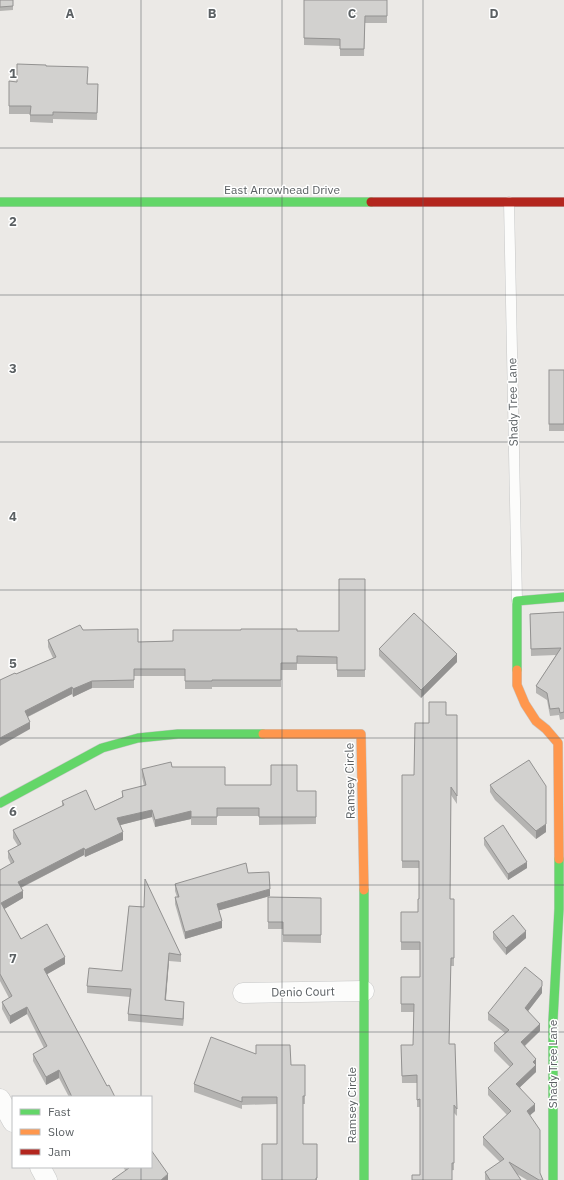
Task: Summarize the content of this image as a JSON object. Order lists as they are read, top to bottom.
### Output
{
  "streets": {
    "street": [
      "East Arrowhead Drive",
      "Shady Tree Lane",
      "Ramsey Circle",
      "Denio Court"
    ]
  },
  "crossings": [
    ["East Arrowhead Drive", "Shady Tree Lane"],
    ["Ramsey Circle", "Denio Court"]
  ],
  "legend": ["Fast", "Slow", "Jam"],
  "grid": {
    "columns": [
      "A",
      "B",
      "C",
      "D"
    ],
    "rows": [
      "1",
      "2",
      "3",
      "4",
      "5",
      "6",
      "7"
    ]
  }
}
